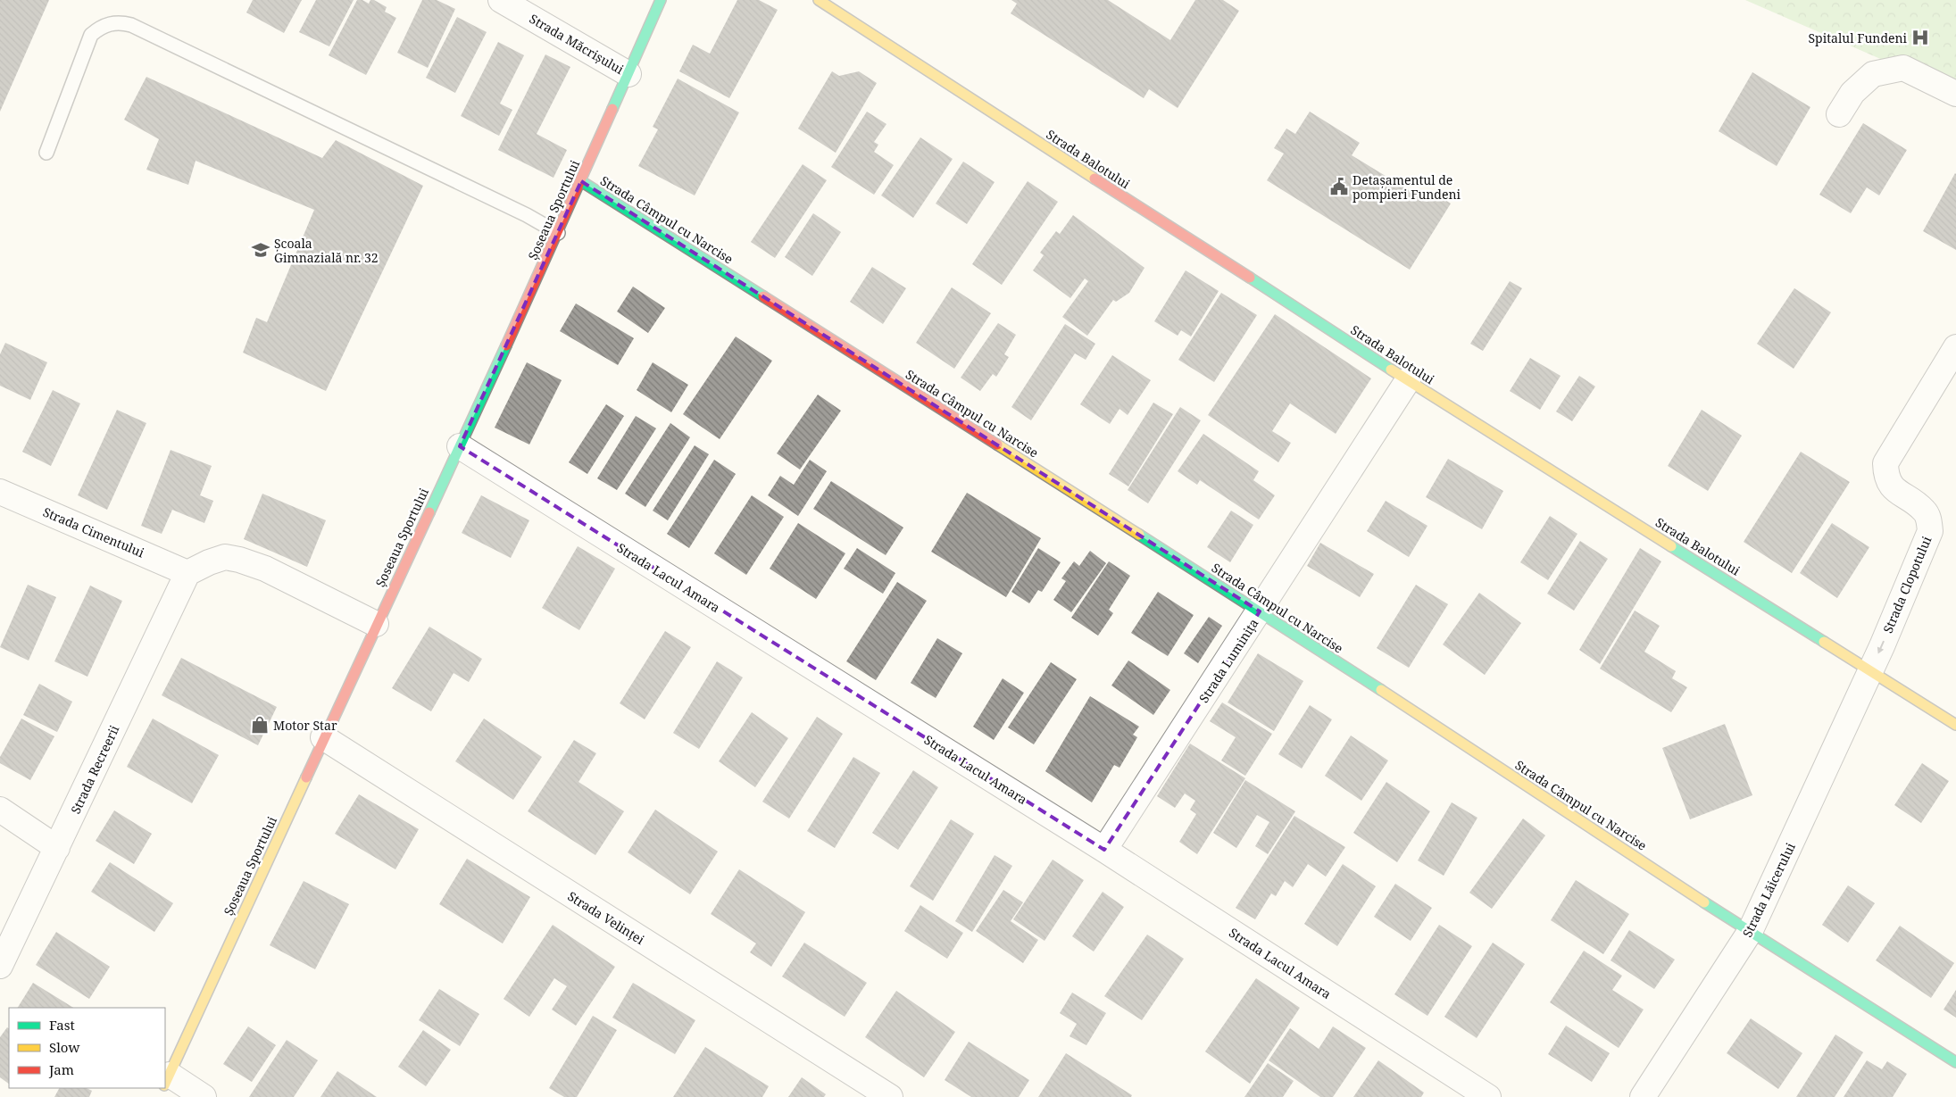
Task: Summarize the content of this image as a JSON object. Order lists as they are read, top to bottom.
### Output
{
  "streets": {
    "street": [
      "Strada Măcrișului",
      "Strada Balotului",
      "Șoseaua Sportului",
      "Strada Câmpul cu Narcise",
      "Strada Cimentului",
      "Strada Lacul Amara",
      "Strada Clopotului",
      "Strada Luminița",
      "Strada Recreerii",
      "Strada Lăicerului",
      "Strada Velinței"
    ]
  },
  "crossings": [
    ["Strada Măcrișului", "Șoseaua Sportului"],
    ["Strada Balotului", "Strada Clopotului"],
    ["Strada Balotului", "Strada Luminița"],
    ["Strada Balotului", "Strada Lăicerului"],
    ["Șoseaua Sportului", "Strada Câmpul cu Narcise"],
    ["Șoseaua Sportului", "Strada Lacul Amara"],
    ["Șoseaua Sportului", "Strada Velinței"],
    ["Strada Câmpul cu Narcise", "Strada Luminița"],
    ["Strada Câmpul cu Narcise", "Strada Lăicerului"],
    ["Strada Cimentului", "Strada Recreerii"],
    ["Strada Lacul Amara", "Strada Luminița"],
    ["Strada Clopotului", "Strada Lăicerului"]
  ],
  "one_way": ["Strada Clopotului"],
  "places": {
    "hospital": ["Spitalul Fundeni"],
    "public building": ["Detașamentul de pompieri Fundeni"],
    "school or university": ["Școala Gimnazială nr. 32"],
    "shop": ["Motor Star"]
  },
  "legend": ["Fast", "Slow", "Jam"]
}
